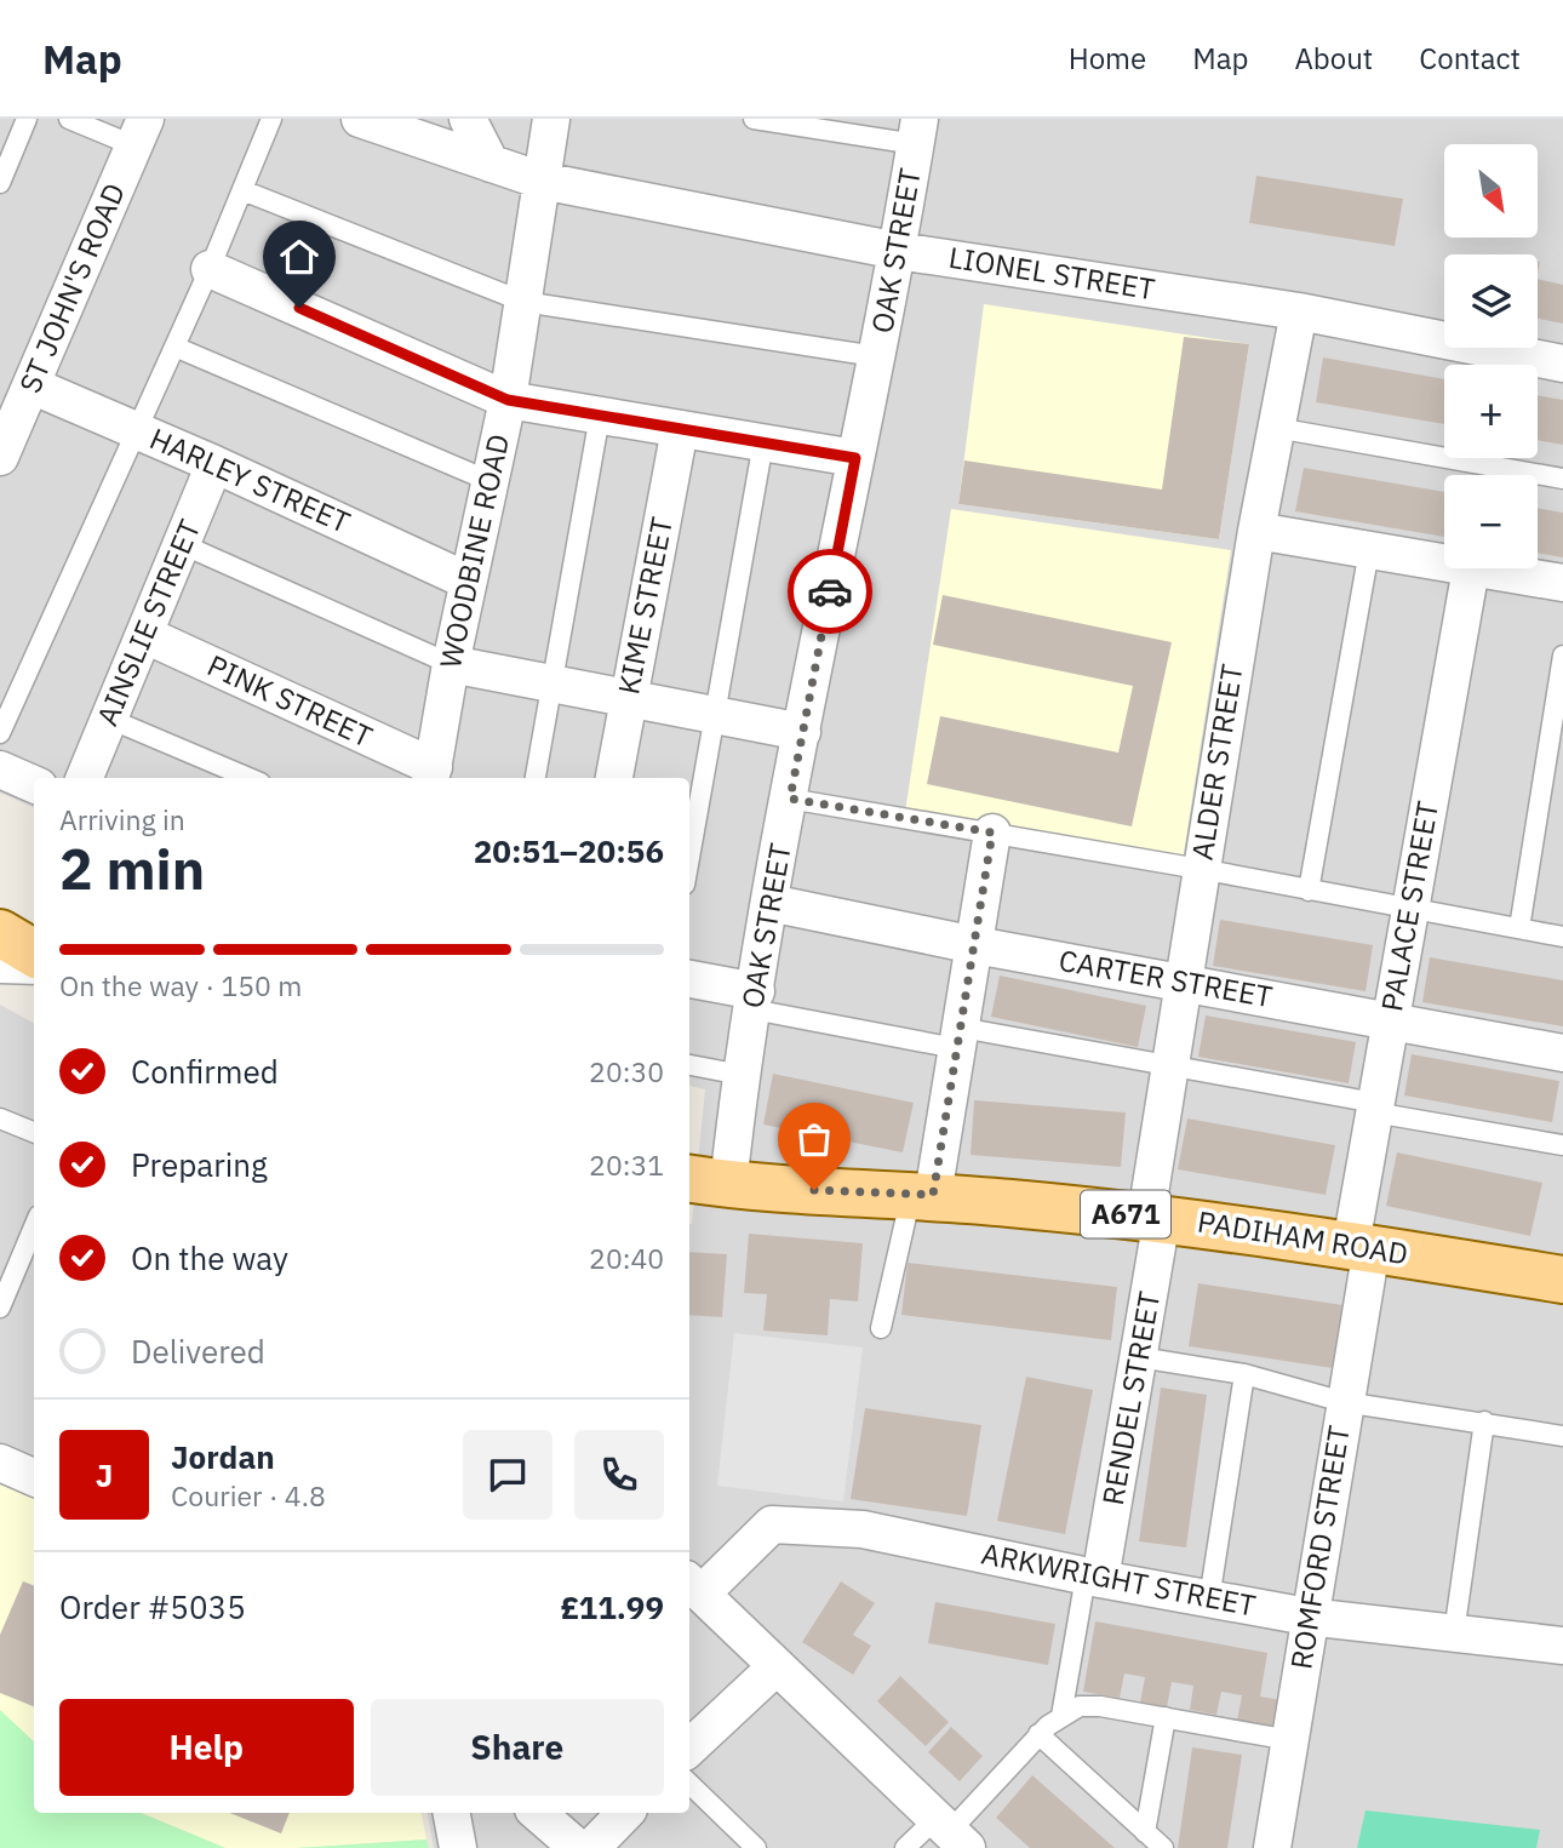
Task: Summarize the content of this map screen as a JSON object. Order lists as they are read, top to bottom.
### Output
{
  "streets": {
    "main road": ["A671", "PADIHAM ROAD"],
    "street": [
      "OAK STREET",
      "LIONEL STREET",
      "ST JOHN'S ROAD",
      "HARLEY STREET",
      "WOODBINE ROAD",
      "KIME STREET",
      "AINSLIE STREET",
      "PINK STREET",
      "ALDER STREET",
      "PALACE STREET",
      "CARTER STREET",
      "RENDEL STREET",
      "ROMFORD STREET",
      "ARKWRIGHT STREET"
    ]
  },
  "crossings": [
    ["OAK STREET", "LIONEL STREET"],
    ["OAK STREET", "CARTER STREET"],
    ["OAK STREET", "PADIHAM ROAD"],
    ["LIONEL STREET", "WOODBINE ROAD"],
    ["LIONEL STREET", "ALDER STREET"],
    ["ST JOHN'S ROAD", "HARLEY STREET"],
    ["HARLEY STREET", "WOODBINE ROAD"],
    ["HARLEY STREET", "AINSLIE STREET"],
    ["WOODBINE ROAD", "PINK STREET"],
    ["AINSLIE STREET", "PINK STREET"],
    ["ALDER STREET", "CARTER STREET"],
    ["ALDER STREET", "PADIHAM ROAD"],
    ["ALDER STREET", "RENDEL STREET"],
    ["PALACE STREET", "CARTER STREET"],
    ["PALACE STREET", "PADIHAM ROAD"],
    ["PALACE STREET", "ROMFORD STREET"],
    ["PADIHAM ROAD", "RENDEL STREET"],
    ["PADIHAM ROAD", "ROMFORD STREET"],
    ["RENDEL STREET", "ARKWRIGHT STREET"],
    ["ROMFORD STREET", "ARKWRIGHT STREET"]
  ],
  "north": "bottom right",
  "page": {
    "header": "Map",
    "nav": [
      "Home",
      "Map",
      "About",
      "Contact"
    ],
    "map_buttons": ["+", "−"],
    "heading": ["2 min", "Arriving in", "20:51–20:56"],
    "panel": [
      "Jordan",
      "Courier · 4.8",
      "Order #5035",
      "£11.99"
    ],
    "bar": "On the way · 150 m",
    "list": [
      ["Confirmed", "20:30"],
      ["Preparing", "20:31"],
      ["On the way", "20:40"],
      "Delivered"
    ],
    "round": "J",
    "buttons": ["Help", "Share"]
  }
}
